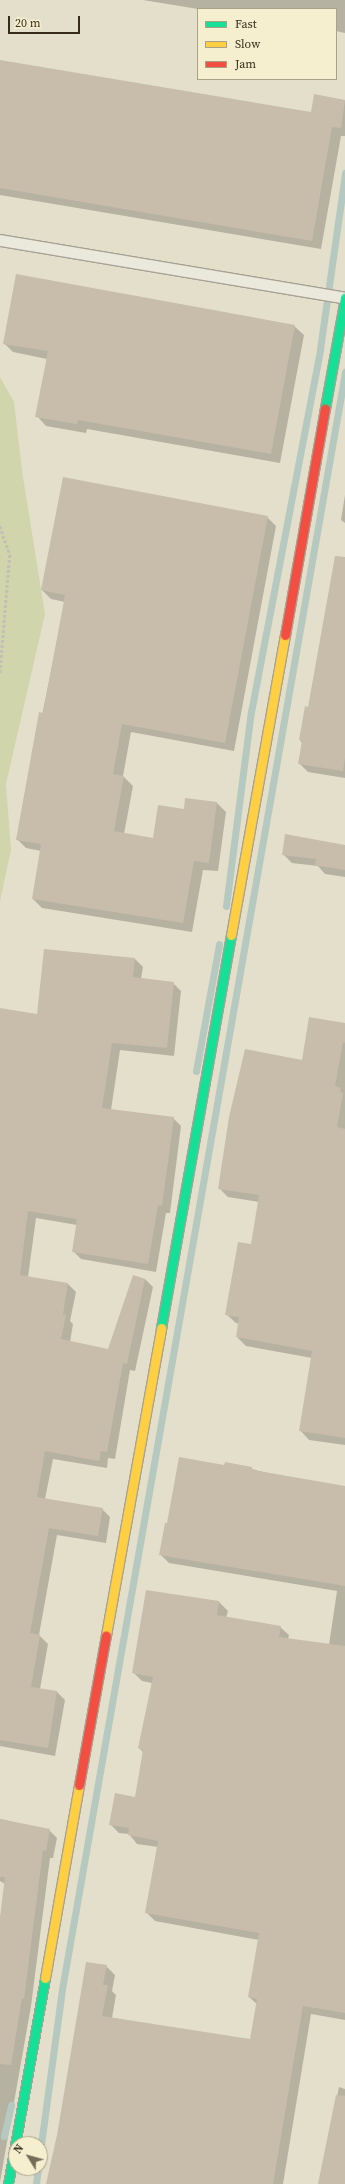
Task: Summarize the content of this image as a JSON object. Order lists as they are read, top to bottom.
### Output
{
  "legend": ["Fast", "Slow", "Jam"],
  "scale_bar": "20 m",
  "north": "top left"
}
